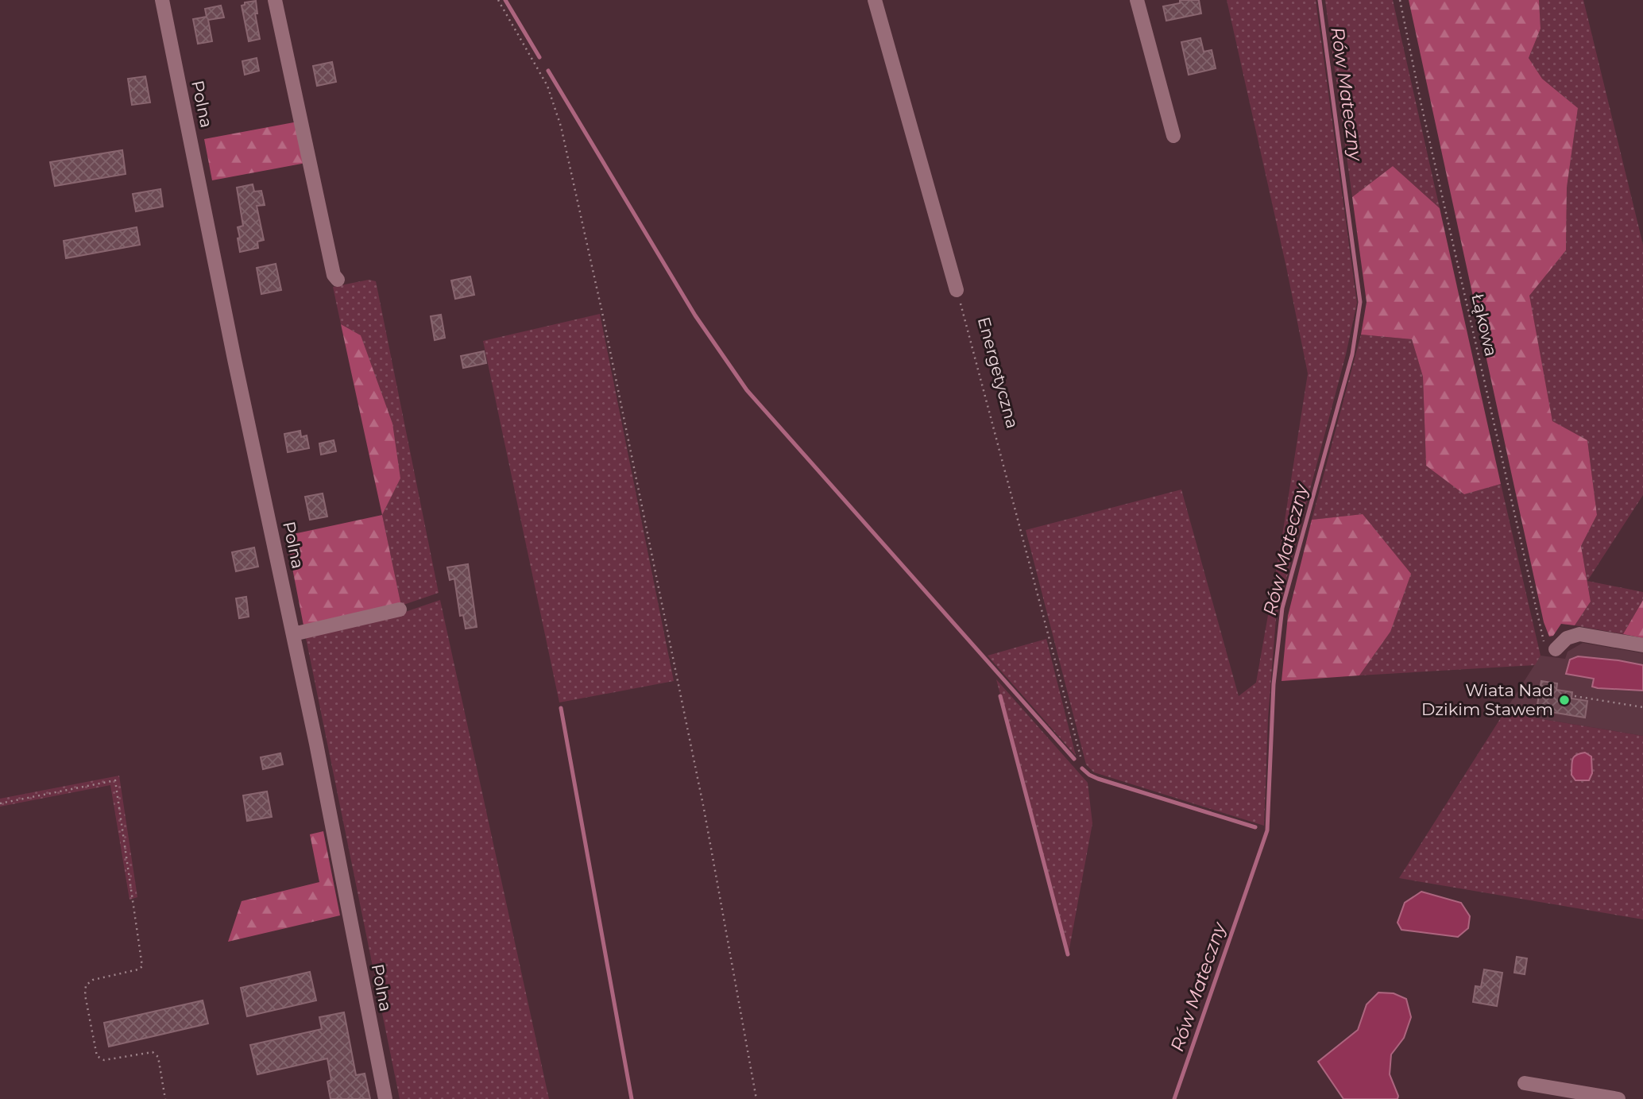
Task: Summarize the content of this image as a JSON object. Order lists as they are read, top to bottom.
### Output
{
  "streets": {
    "street": ["Polna"],
    "path": ["Łąkowa", "Energetyczna"]
  },
  "water": ["Rów Mateczny"],
  "places": ["Wiata Nad Dzikim Stawem"]
}
